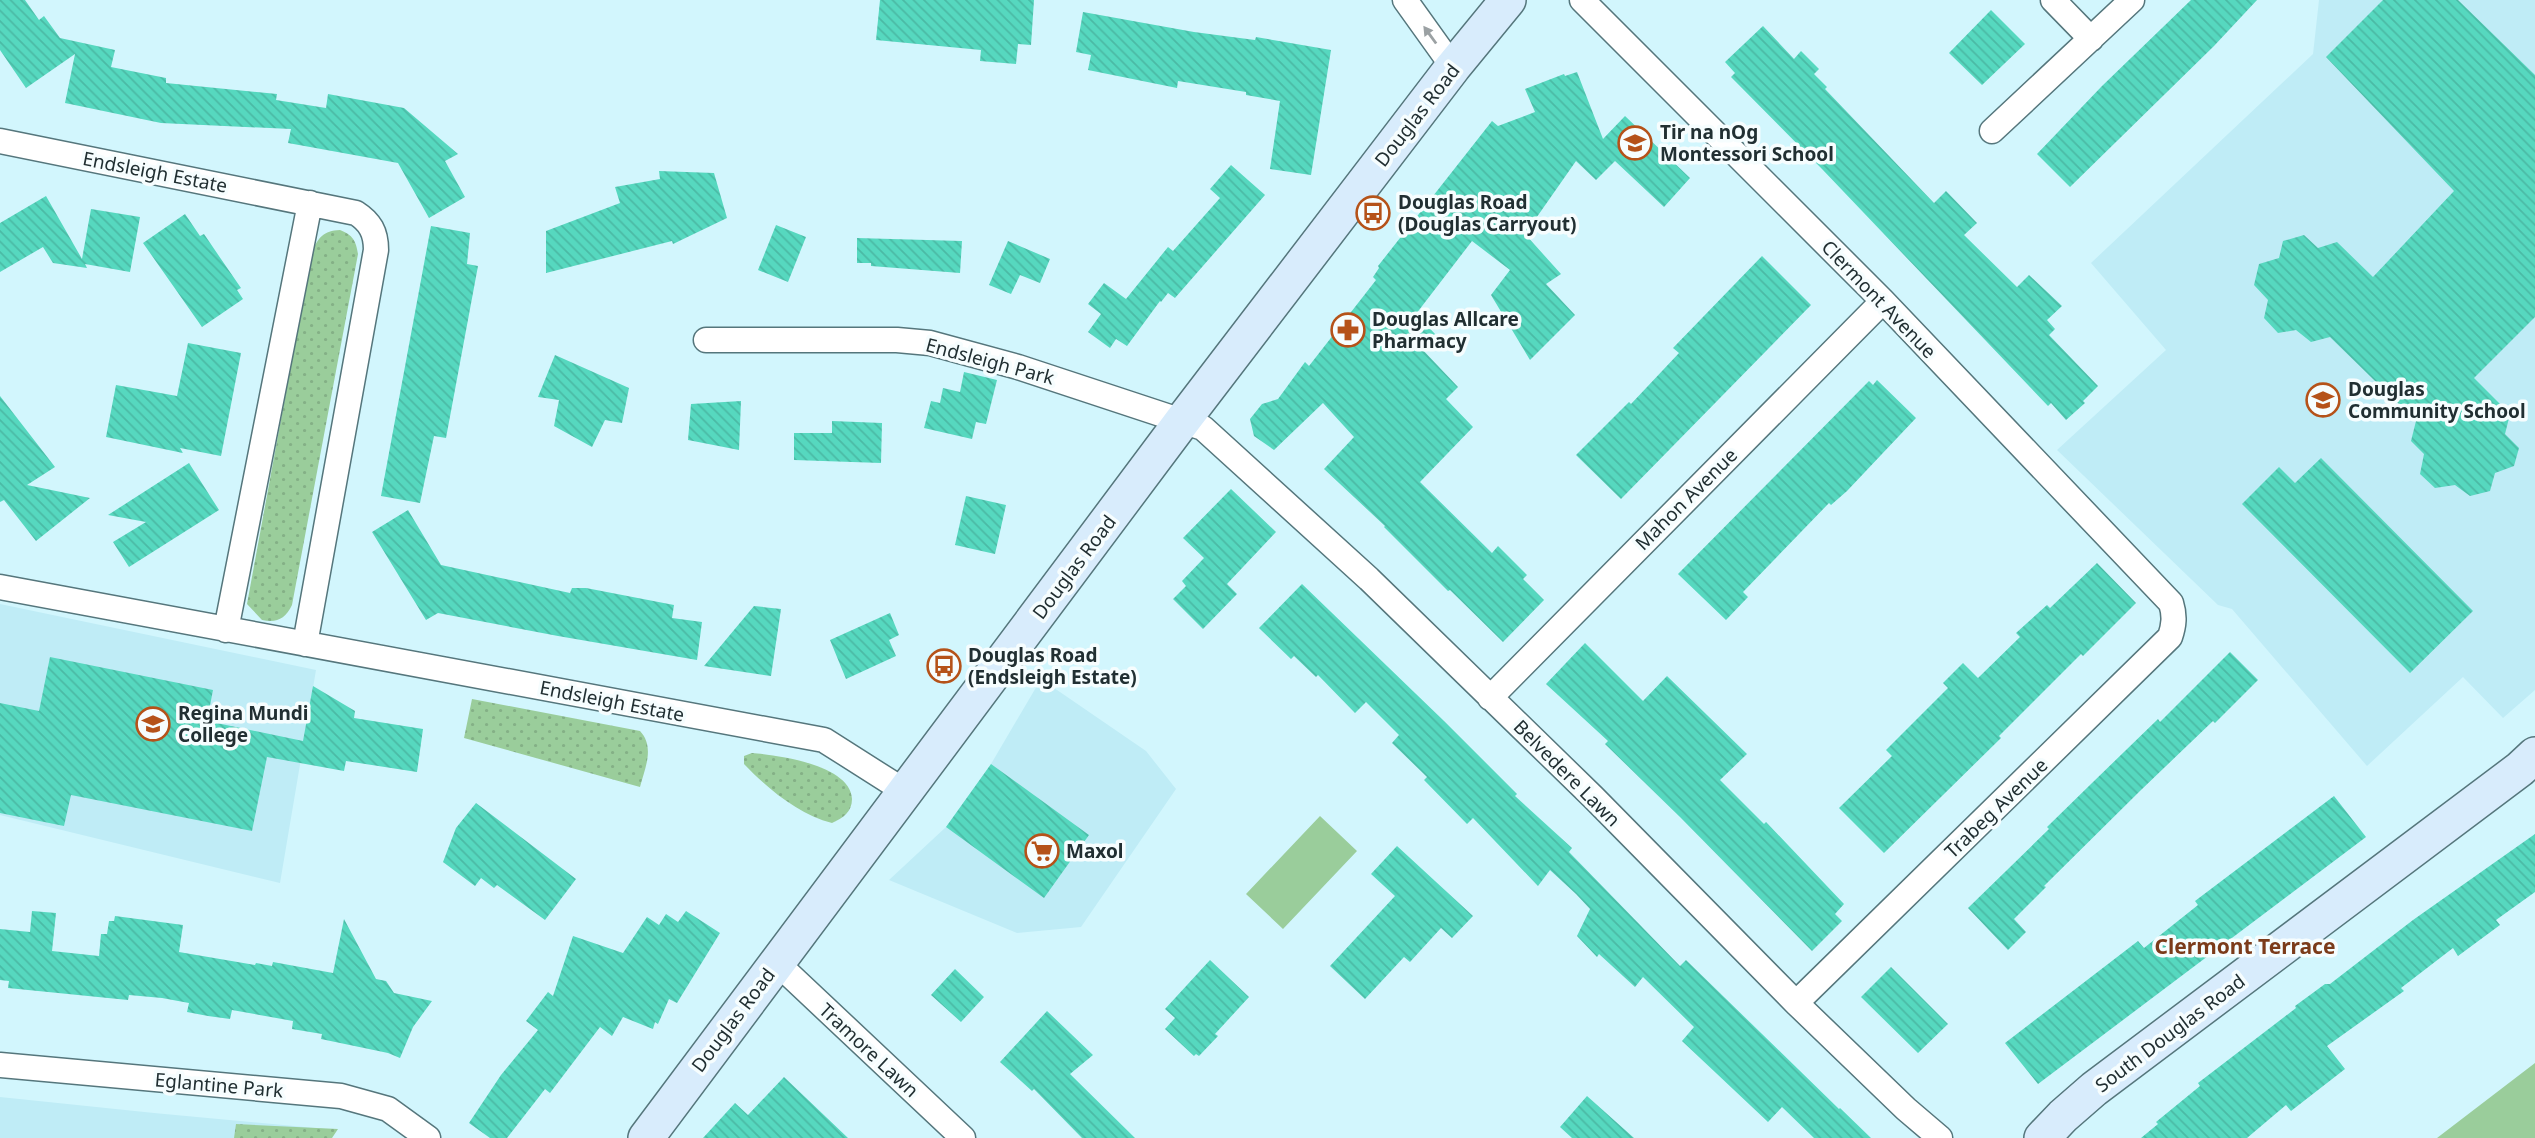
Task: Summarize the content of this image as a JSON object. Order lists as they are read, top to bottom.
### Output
{
  "streets": {
    "main road": ["Douglas Road", "South Douglas Road"],
    "street": [
      "Endsleigh Estate",
      "Clermont Avenue",
      "Endsleigh Park",
      "Mahon Avenue",
      "Belvedere Lawn",
      "Trabeg Avenue",
      "Tramore Lawn",
      "Eglantine Park"
    ]
  },
  "crossings": [
    ["Douglas Road", "Endsleigh Estate"],
    ["Douglas Road", "Endsleigh Park"],
    ["Douglas Road", "Belvedere Lawn"],
    ["Douglas Road", "Tramore Lawn"],
    ["Clermont Avenue", "Mahon Avenue"],
    ["Clermont Avenue", "Trabeg Avenue"],
    ["Endsleigh Park", "Belvedere Lawn"],
    ["Mahon Avenue", "Belvedere Lawn"],
    ["Belvedere Lawn", "Trabeg Avenue"]
  ],
  "districts": ["Clermont Terrace"],
  "places": {
    "school or university": ["Tir na nOg Montessori School", "Douglas Community School", "Regina Mundi College"],
    "bus stop": ["Douglas Road (Douglas Carryout)", "Douglas Road (Endsleigh Estate)"],
    "pharmacy": ["Douglas Allcare Pharmacy"],
    "supermarket": ["Maxol"]
  }
}
